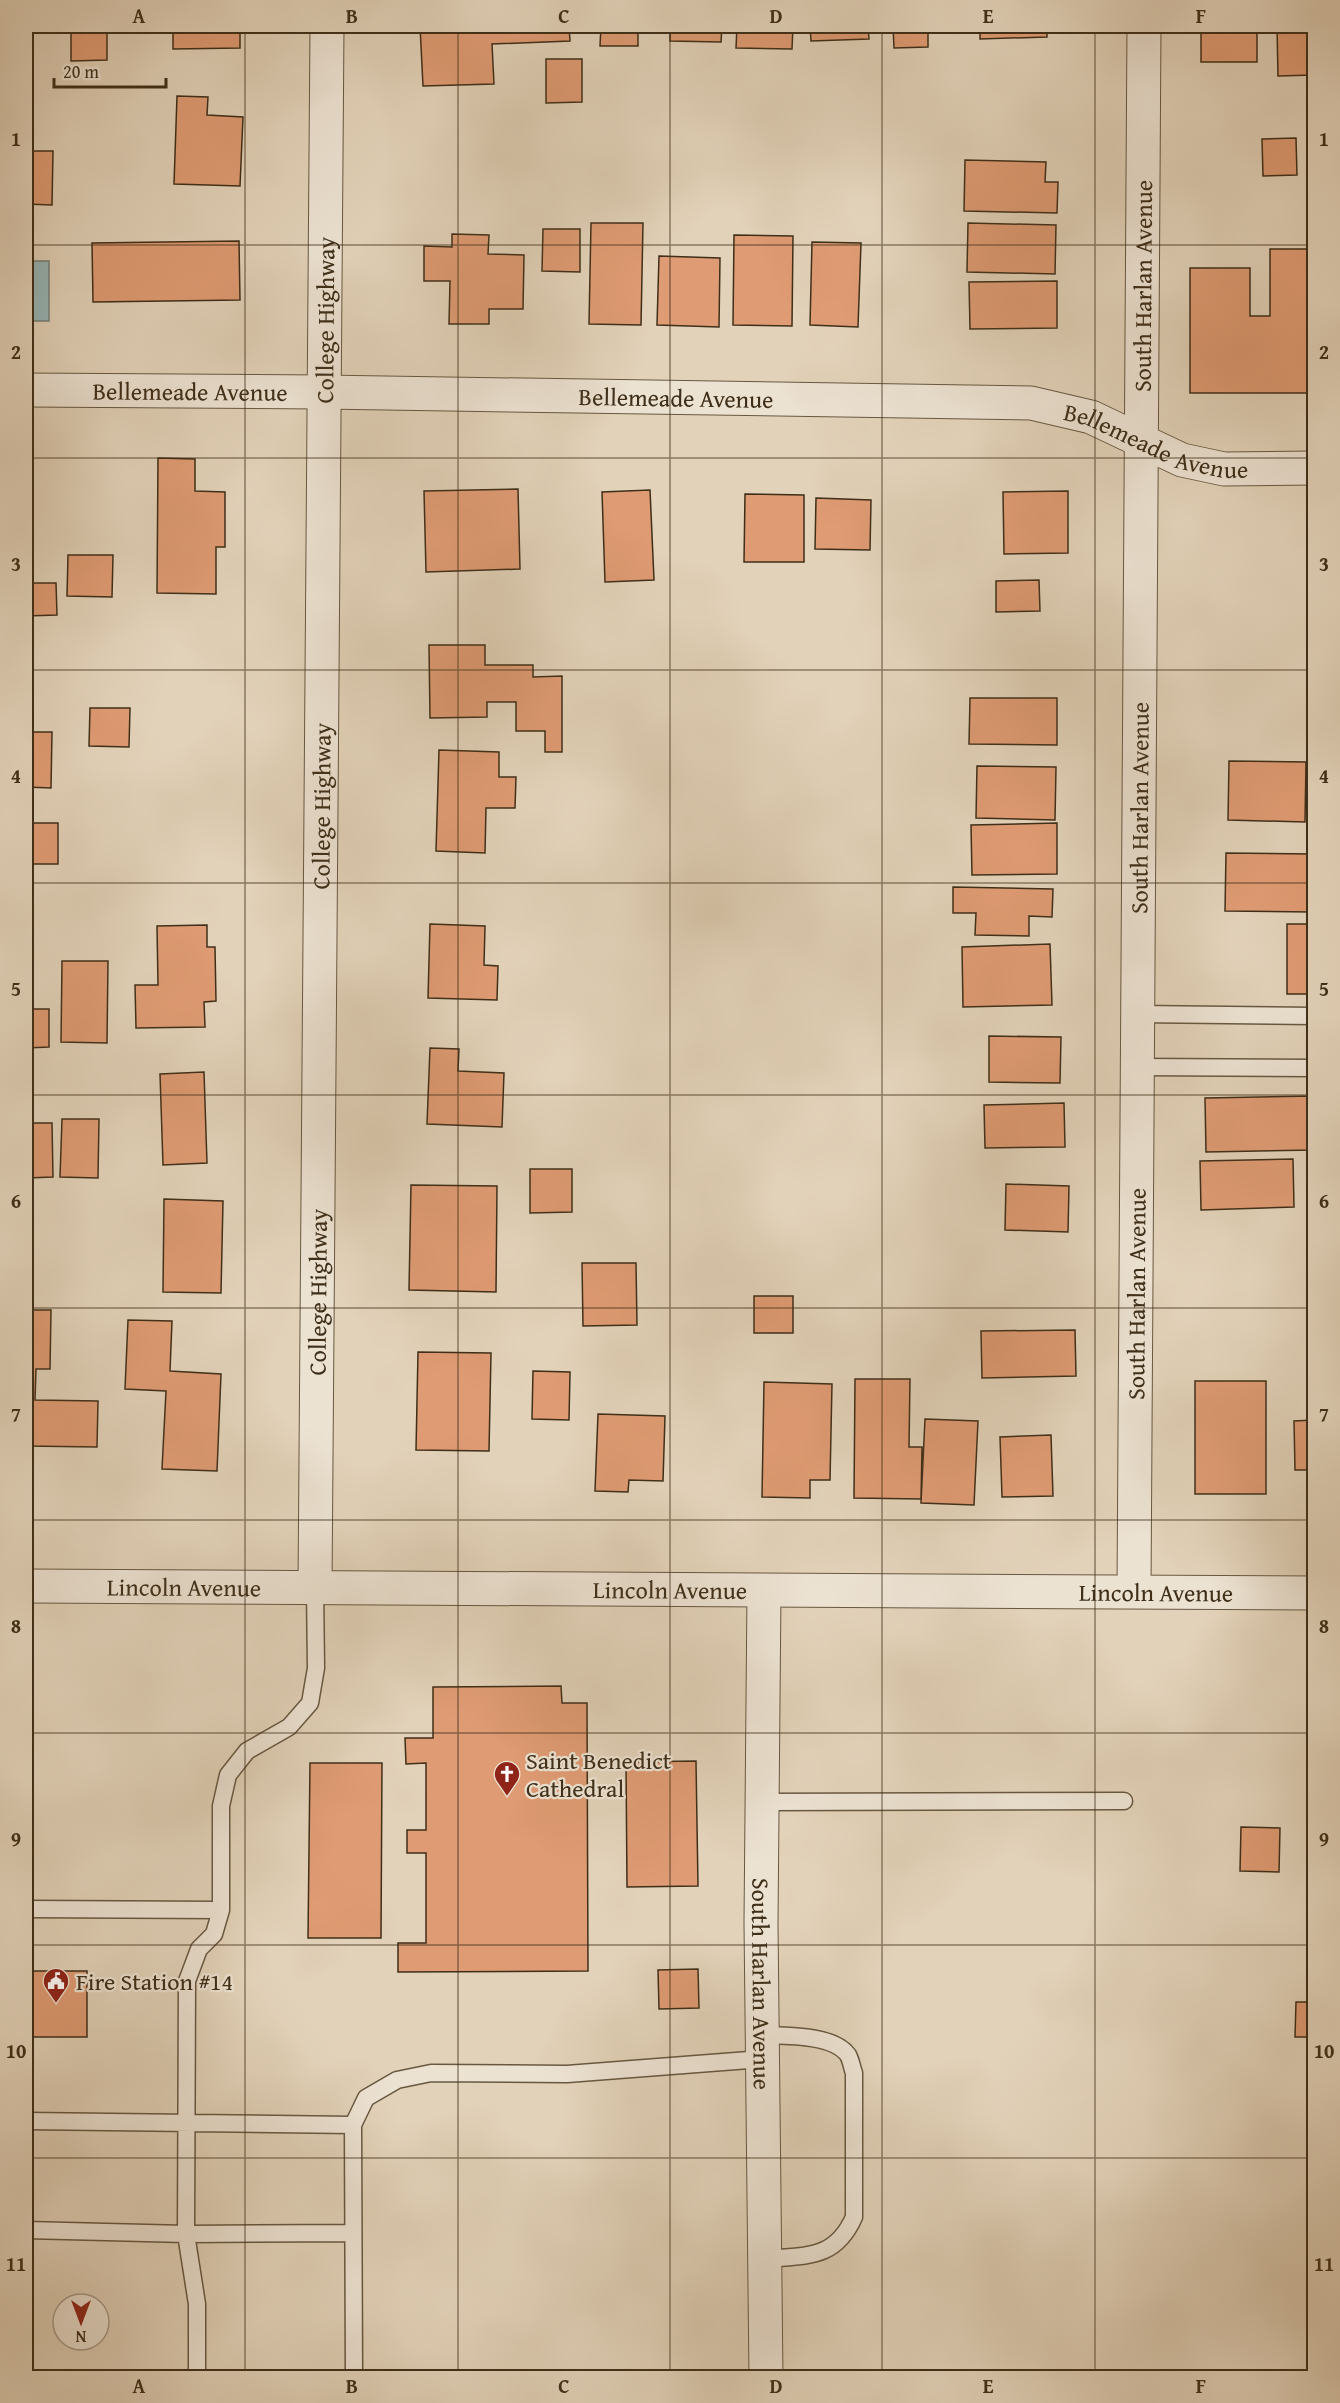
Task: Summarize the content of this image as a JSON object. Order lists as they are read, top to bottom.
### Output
{
  "streets": {
    "street": [
      "South Harlan Avenue",
      "College Highway",
      "Bellemeade Avenue",
      "Lincoln Avenue"
    ]
  },
  "crossings": [
    ["South Harlan Avenue", "Bellemeade Avenue"],
    ["South Harlan Avenue", "Lincoln Avenue"],
    ["College Highway", "Bellemeade Avenue"],
    ["College Highway", "Lincoln Avenue"]
  ],
  "places": {
    "church": ["Saint Benedict Cathedral"],
    "public building": ["Fire Station #14"]
  },
  "scale_bar": "20 m",
  "north": "bottom",
  "grid": {
    "columns": [
      "A",
      "B",
      "C",
      "D",
      "E",
      "F"
    ],
    "rows": [
      "1",
      "2",
      "3",
      "4",
      "5",
      "6",
      "7",
      "8",
      "9",
      "10",
      "11"
    ]
  }
}
